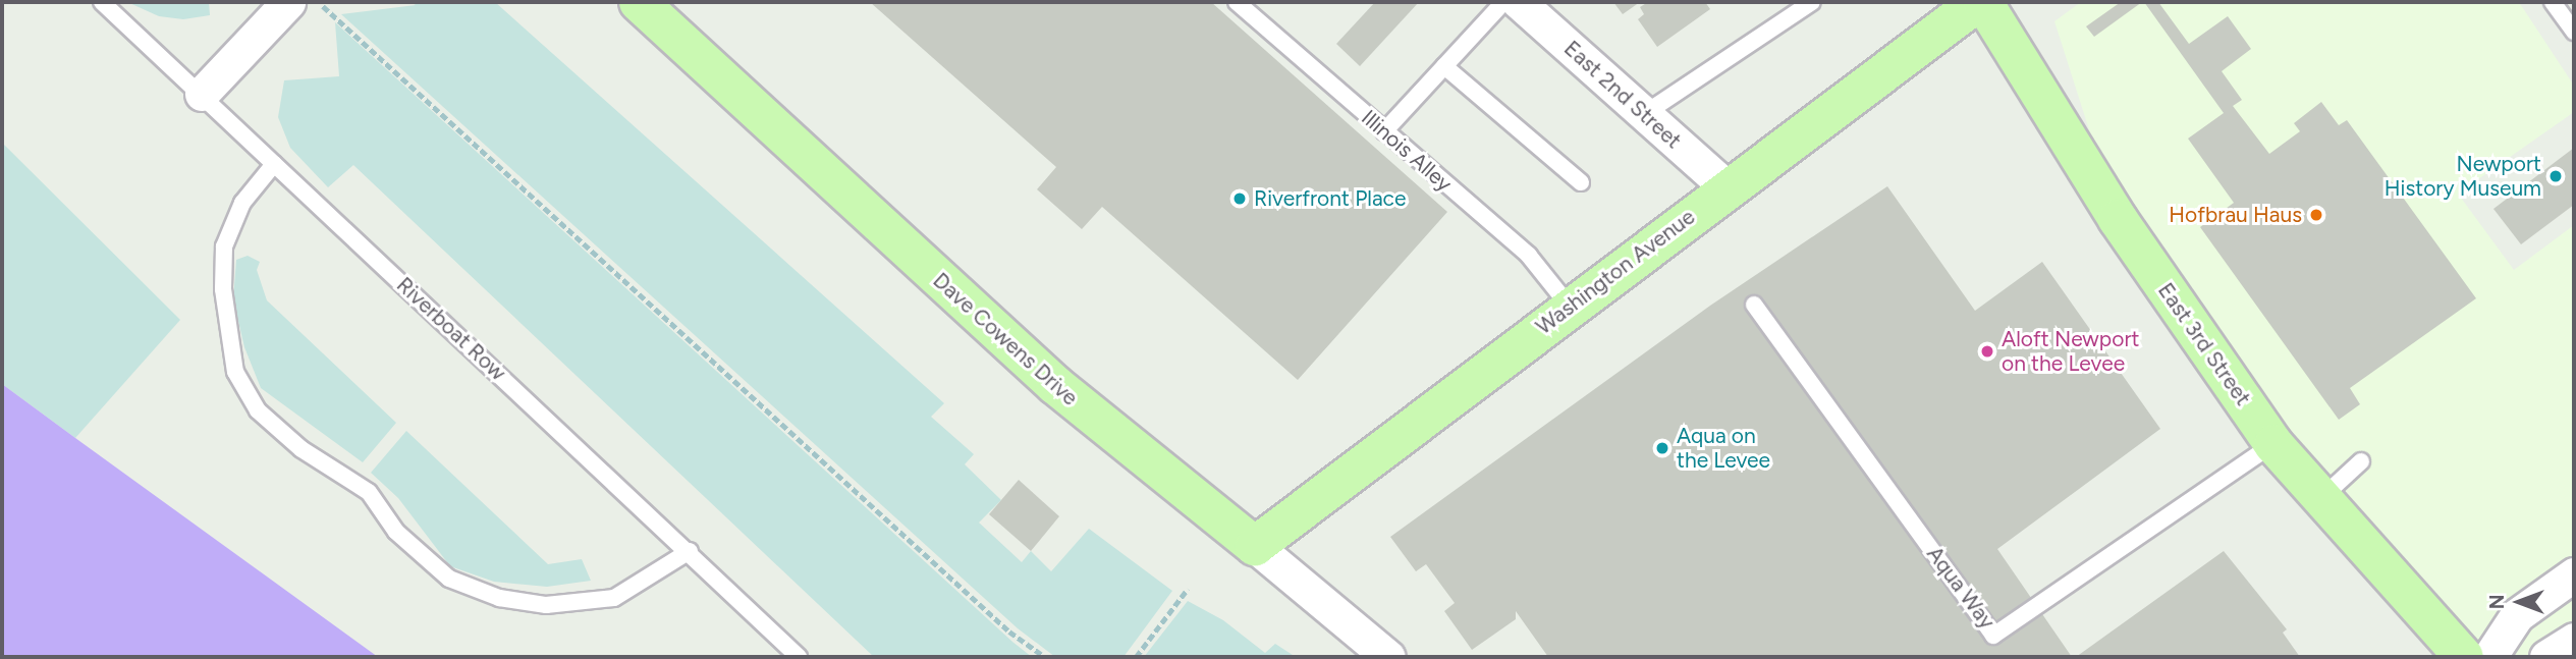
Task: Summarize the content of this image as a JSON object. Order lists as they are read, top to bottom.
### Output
{
  "streets": {
    "main road": ["Washington Avenue", "Dave Cowens Drive", "East 3rd Street"],
    "street": ["East 2nd Street"],
    "lane": ["Illinois Alley", "Riverboat Row", "Aqua Way"]
  },
  "crossings": [
    ["East 2nd Street", "Washington Avenue"],
    ["Illinois Alley", "Washington Avenue"],
    ["Washington Avenue", "Dave Cowens Drive"],
    ["Washington Avenue", "East 3rd Street"],
    ["East 3rd Street", "Aqua Way"]
  ],
  "places": [
    "Newport History Museum",
    "Riverfront Place",
    "Hofbrau Haus",
    "Aloft Newport on the Levee",
    "Aqua on the Levee"
  ],
  "north": "left"
}
